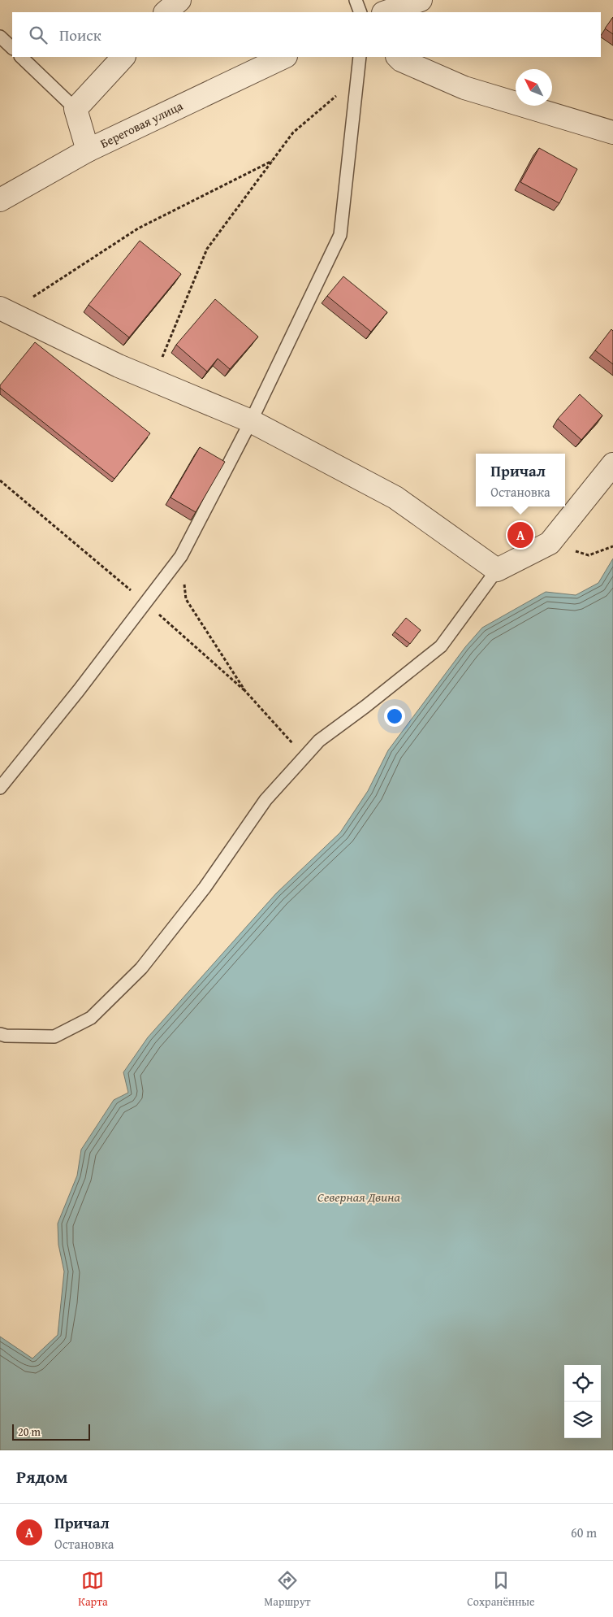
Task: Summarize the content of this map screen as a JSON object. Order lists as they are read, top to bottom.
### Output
{
  "streets": {
    "street": ["Береговая улица"]
  },
  "water": ["Северная Двина"],
  "scale_bar": "20 m",
  "north": "top left",
  "page": {
    "search": "Поиск",
    "popup": ["Причал", "Остановка"],
    "pins": "A",
    "scale": "20 m",
    "heading": "Рядом",
    "list": [
      {
        "mark": "A",
        "name": "Причал",
        "note": "Остановка",
        "value": "60 m"
      }
    ],
    "nav": ["Карта", "Маршрут", "Сохранённые"]
  }
}
